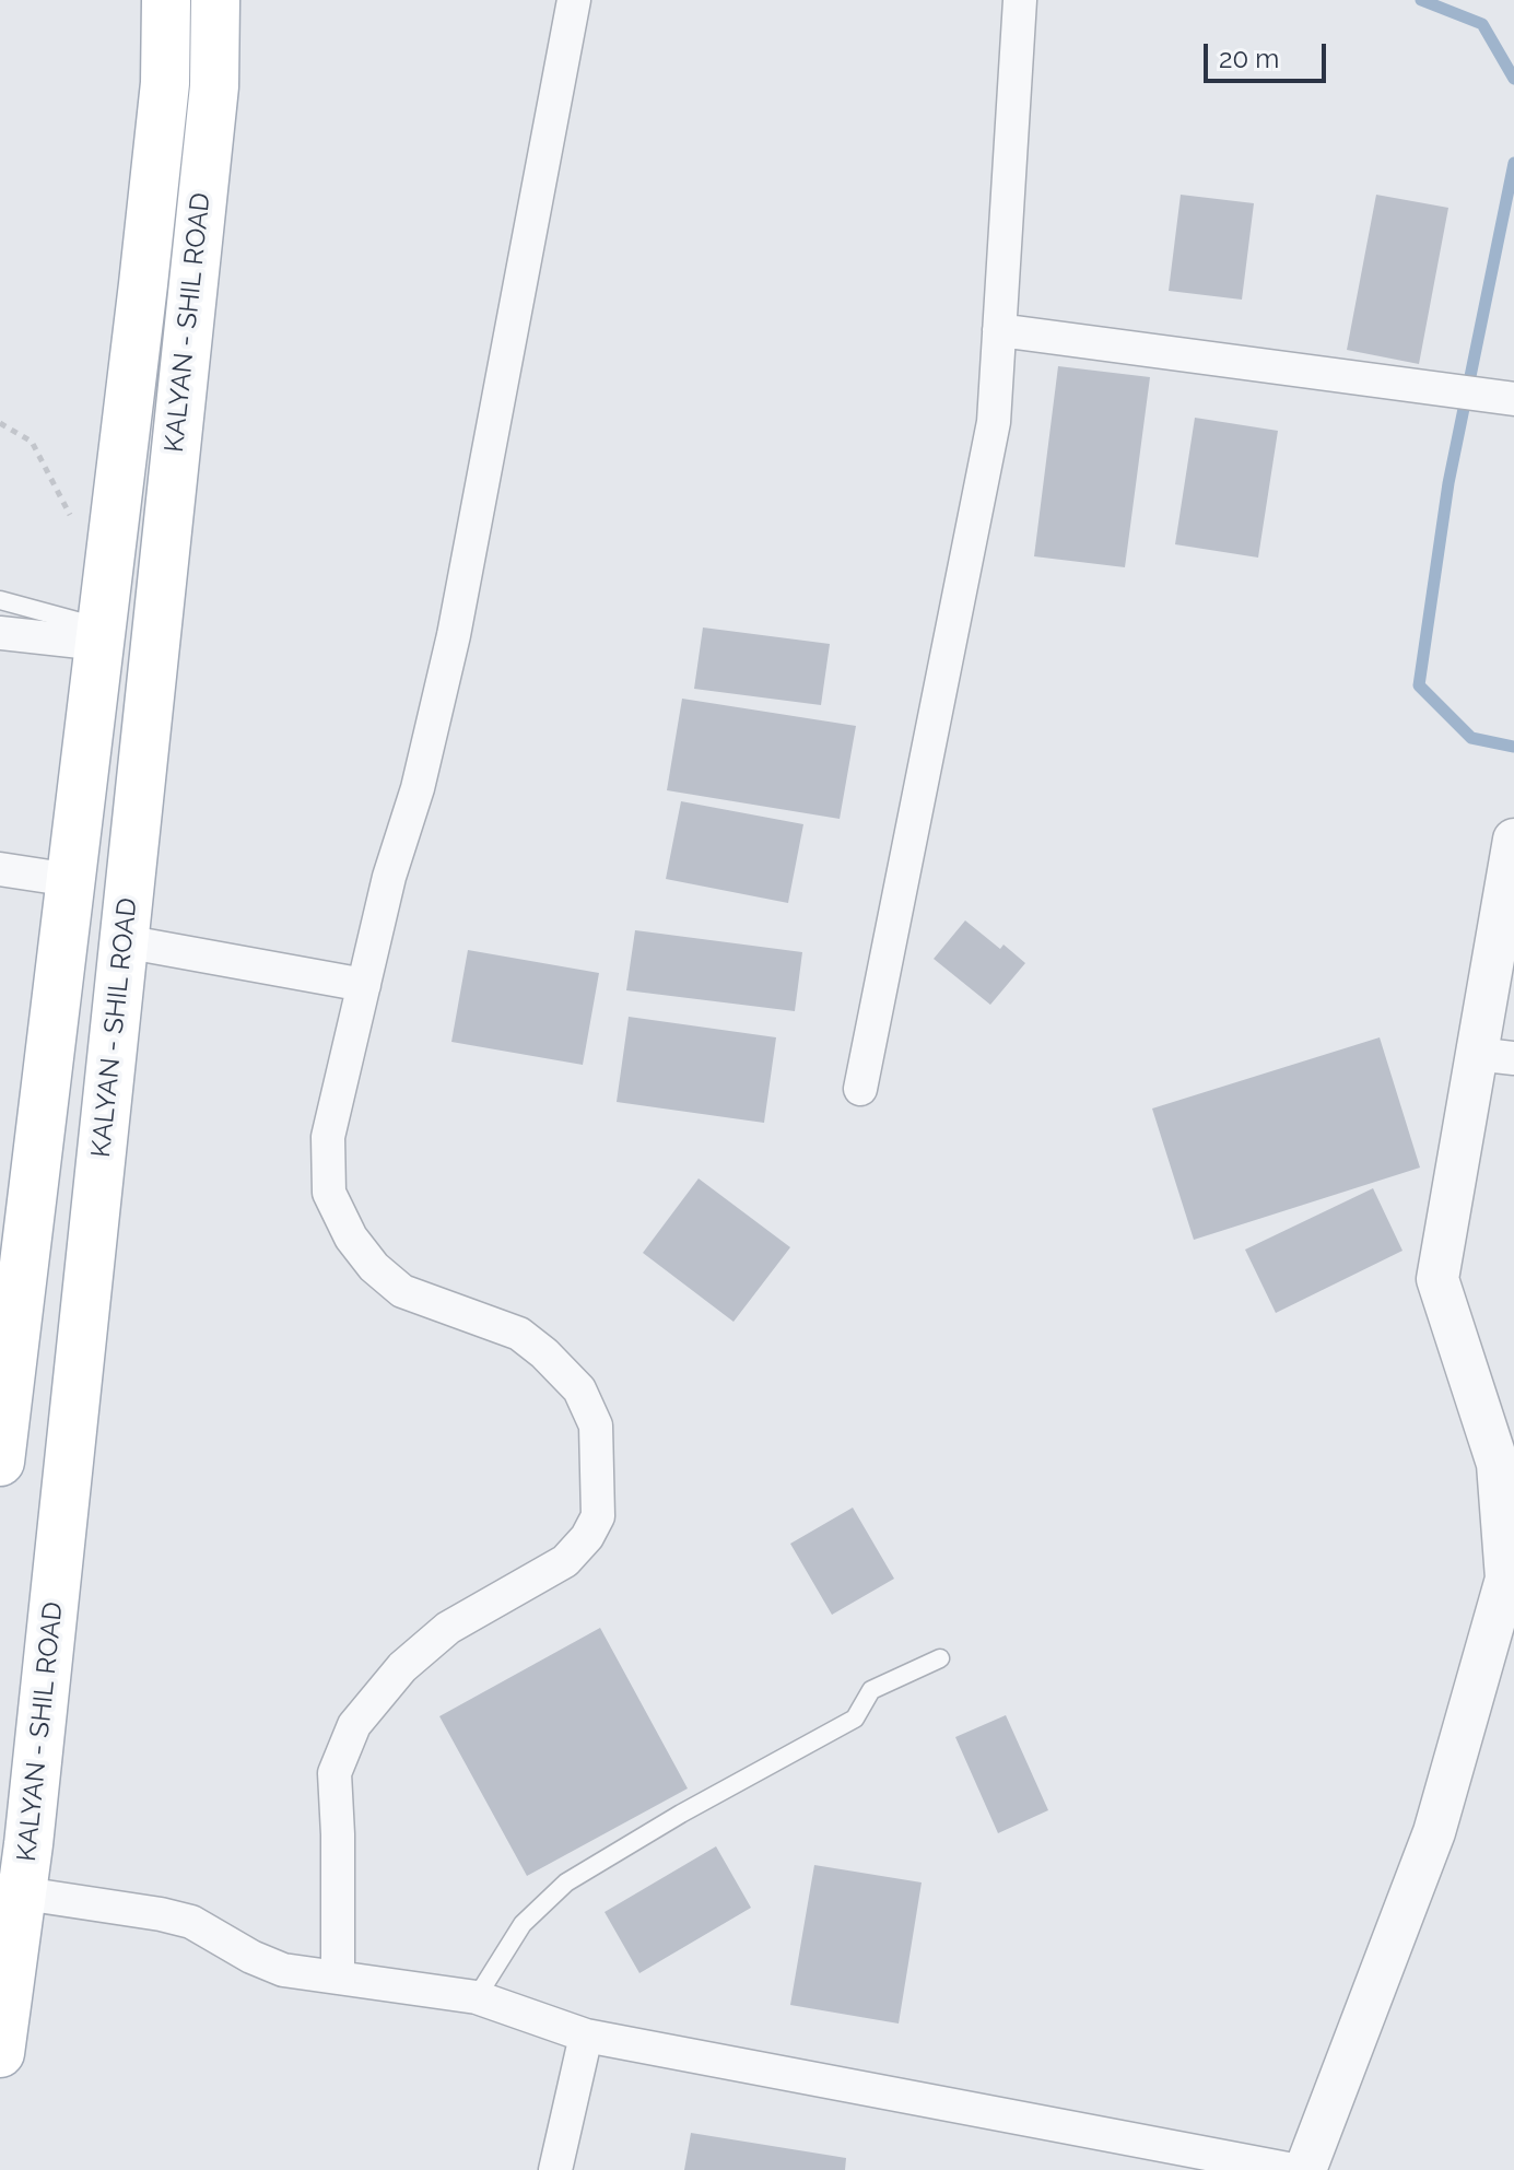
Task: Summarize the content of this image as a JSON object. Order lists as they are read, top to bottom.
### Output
{
  "streets": {
    "main road": ["KALYAN - SHIL ROAD"]
  },
  "scale_bar": "20 m"
}
